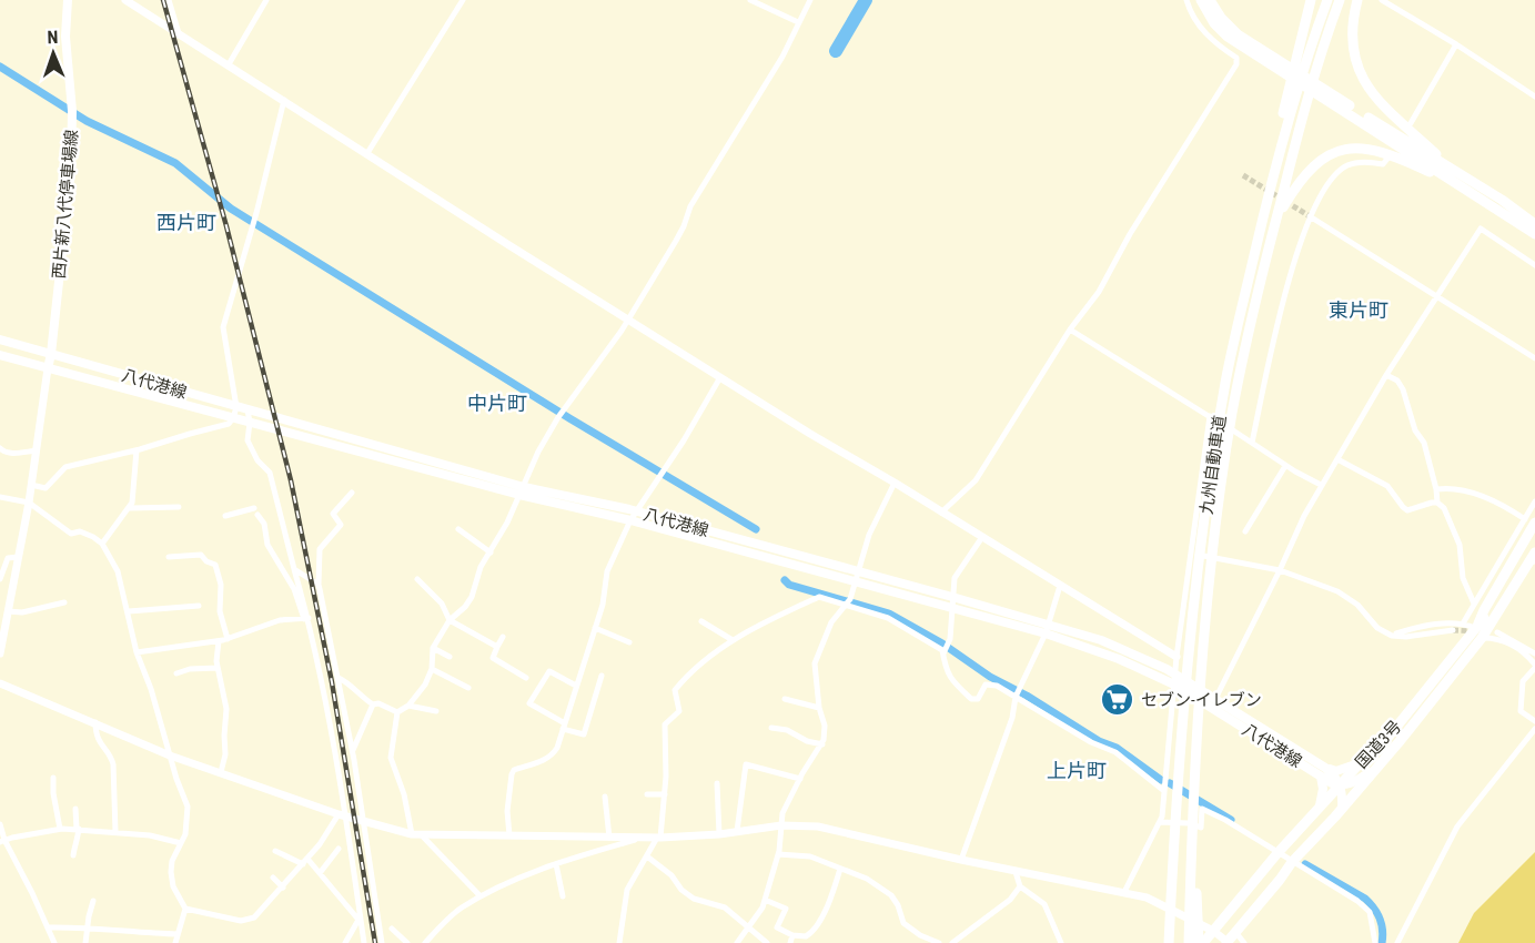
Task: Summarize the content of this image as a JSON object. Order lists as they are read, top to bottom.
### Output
{
  "streets": {
    "highway": ["九州自動車道", "国道3号"],
    "main road": ["西片新八代停車場線", "八代港線"]
  },
  "crossings": [
    ["西片新八代停車場線", "八代港線"],
    ["八代港線", "国道3号"]
  ],
  "districts": [
    "西片町",
    "東片町",
    "中片町",
    "上片町"
  ],
  "places": {
    "supermarket": ["セブン-イレブン"]
  },
  "north": "top"
}
